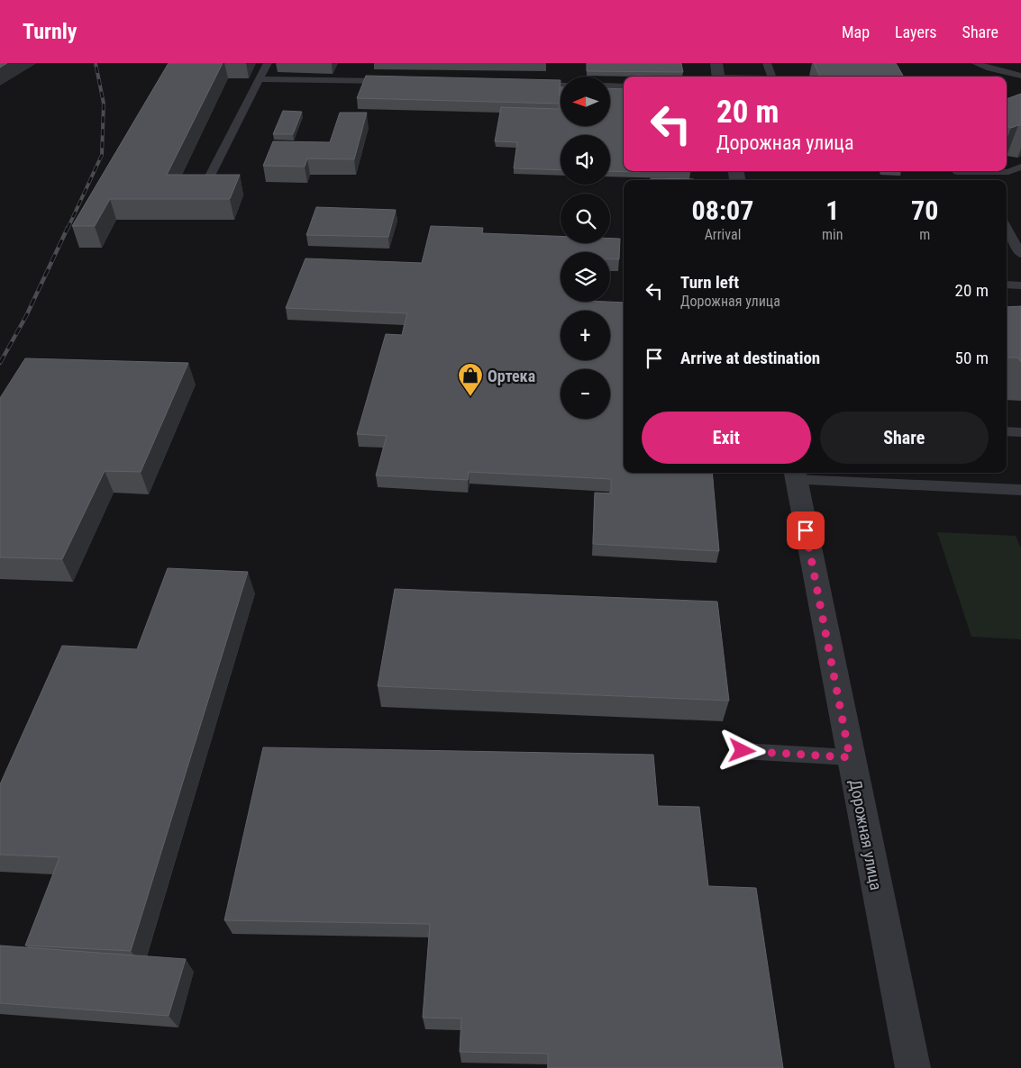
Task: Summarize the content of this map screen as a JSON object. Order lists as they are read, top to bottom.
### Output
{
  "streets": {
    "street": ["Дорожная улица"]
  },
  "places": {
    "shop": ["Ортека"]
  },
  "north": "left",
  "page": {
    "header": "Turnly",
    "nav": ["Map", "Layers", "Share"],
    "map_buttons": ["+", "−"],
    "turn": ["20 m", "Дорожная улица"],
    "eta": [
      "08:07",
      "Arrival",
      "1",
      "min",
      "70",
      "m"
    ],
    "list": [
      {
        "name": "Turn left",
        "note": "Дорожная улица",
        "value": "20 m"
      },
      {
        "name": "Arrive at destination",
        "value": "50 m"
      }
    ],
    "buttons": ["Exit", "Share"]
  }
}
